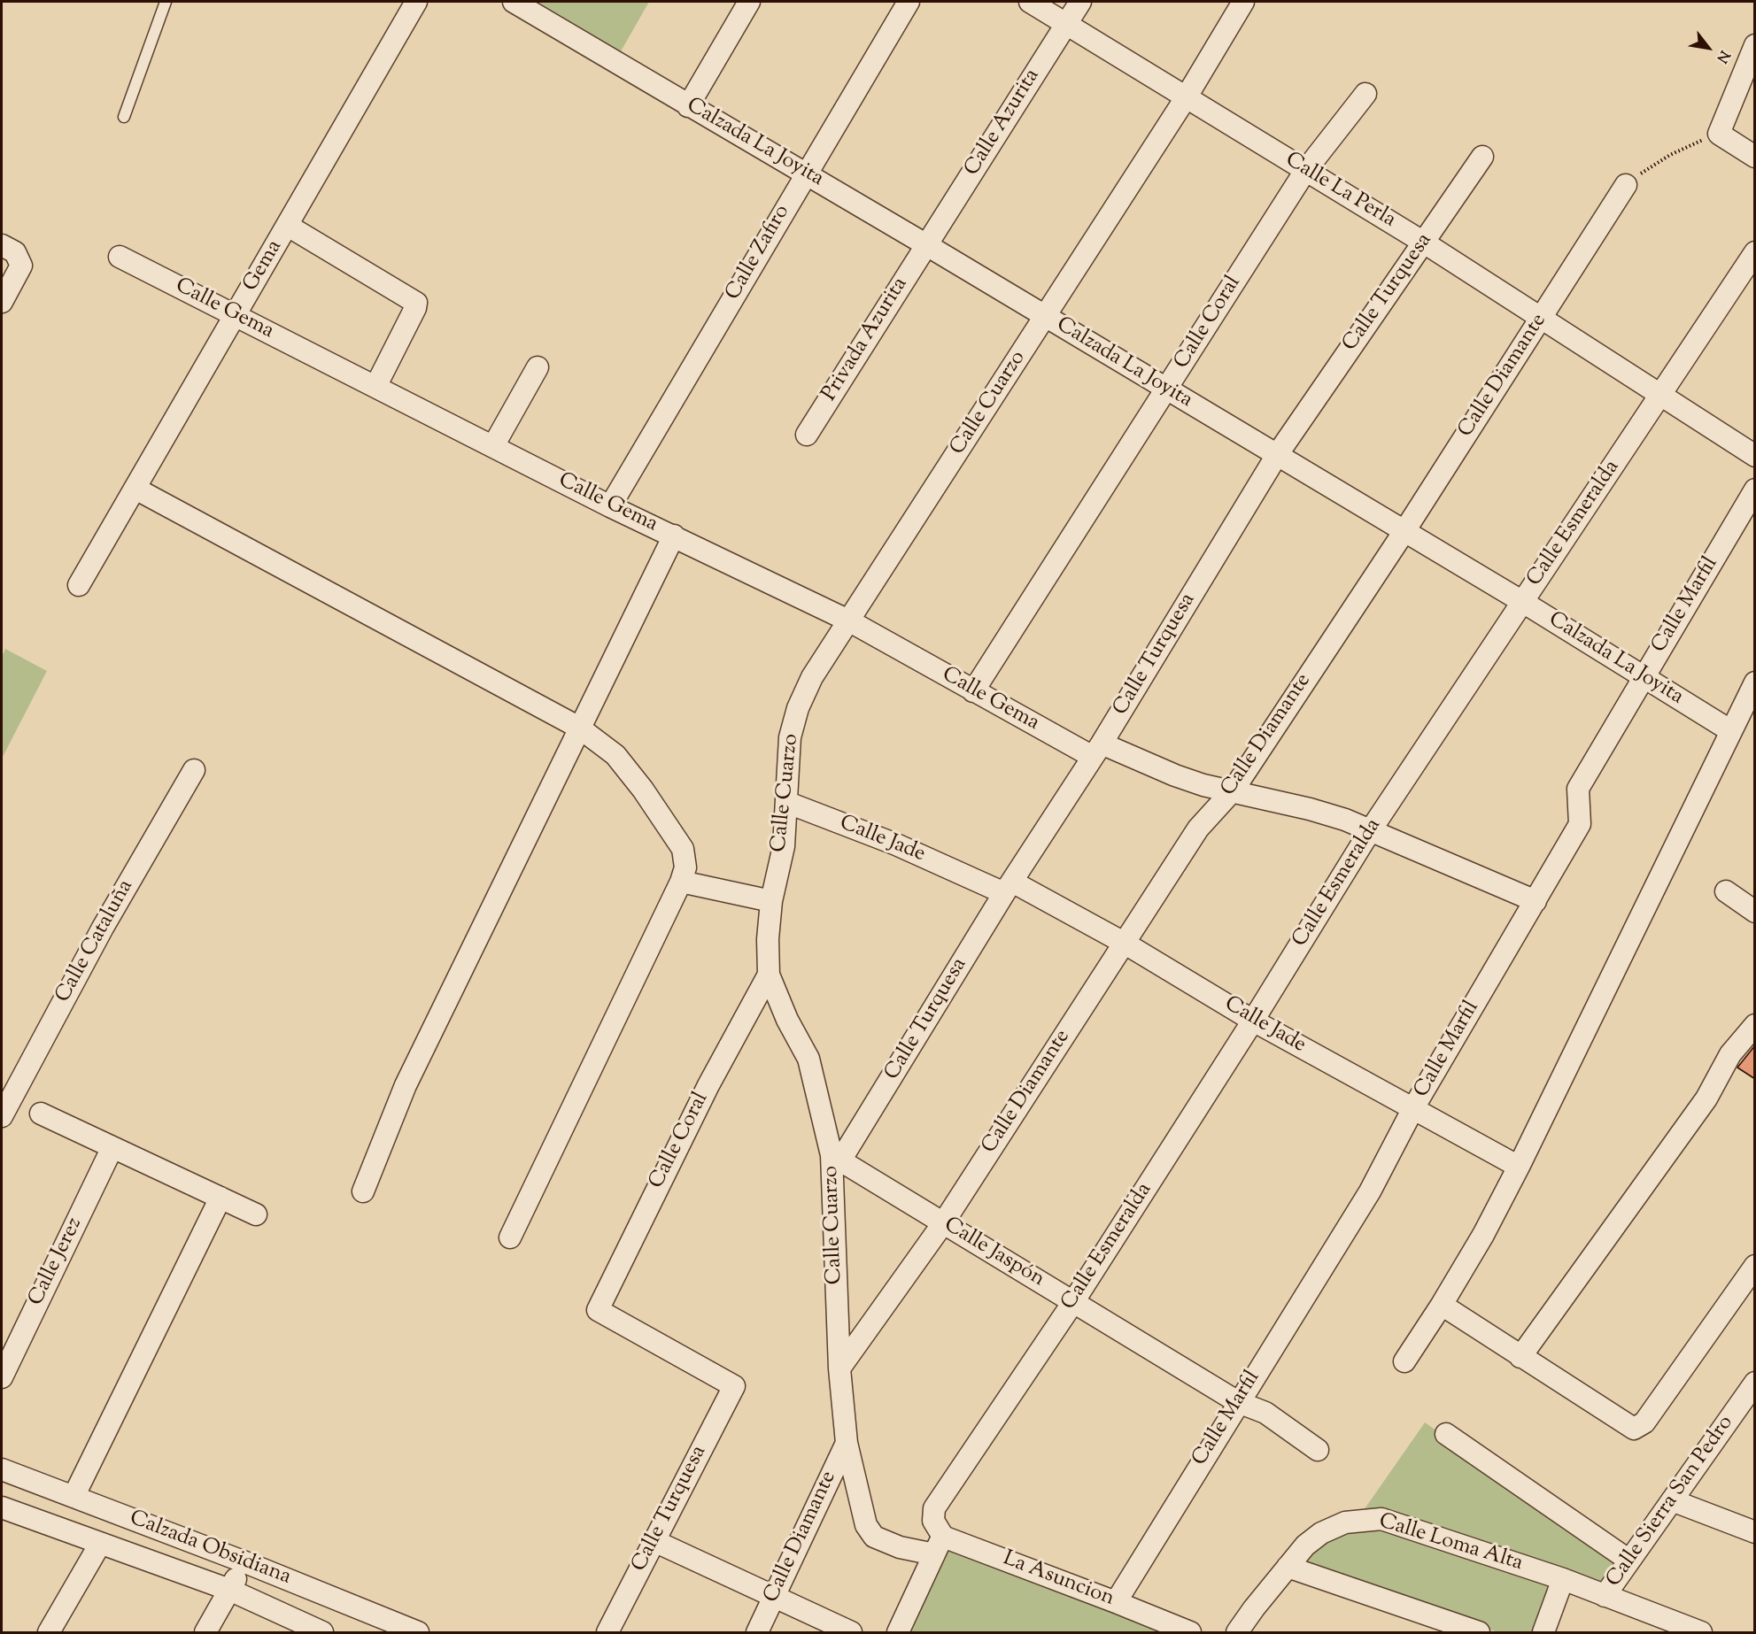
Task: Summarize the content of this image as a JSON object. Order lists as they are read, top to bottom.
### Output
{
  "streets": {
    "street": [
      "Calle Azurita",
      "Calzada La Joyita",
      "Calle La Perla",
      "Calle Zafiro",
      "Gema",
      "Calle Turquesa",
      "Calle Gema",
      "Calle Coral",
      "Privada Azurita",
      "Calle Diamante",
      "Calle Cuarzo",
      "Calle Esmeralda",
      "Calle Marfil",
      "Calle Jade",
      "Calle Cataluña",
      "Calle Jaspón",
      "Calle Jerez",
      "Calle Sierra San Pedro",
      "Calle Loma Alta",
      "Calzada Obsidiana",
      "La Asuncion"
    ]
  },
  "crossings": [
    ["Calle Azurita", "Calzada La Joyita"],
    ["Calle Azurita", "Calle La Perla"],
    ["Calle Azurita", "Privada Azurita"],
    ["Calzada La Joyita", "Calle Zafiro"],
    ["Calzada La Joyita", "Calle Turquesa"],
    ["Calzada La Joyita", "Calle Coral"],
    ["Calzada La Joyita", "Privada Azurita"],
    ["Calzada La Joyita", "Calle Diamante"],
    ["Calzada La Joyita", "Calle Cuarzo"],
    ["Calzada La Joyita", "Calle Esmeralda"],
    ["Calzada La Joyita", "Calle Marfil"],
    ["Calle La Perla", "Calle Turquesa"],
    ["Calle La Perla", "Calle Coral"],
    ["Calle La Perla", "Calle Diamante"],
    ["Calle La Perla", "Calle Cuarzo"],
    ["Calle La Perla", "Calle Esmeralda"],
    ["Calle Zafiro", "Calle Gema"],
    ["Gema", "Calle Gema"],
    ["Calle Turquesa", "Calle Gema"],
    ["Calle Turquesa", "Calle Coral"],
    ["Calle Turquesa", "Calle Cuarzo"],
    ["Calle Turquesa", "Calle Jade"],
    ["Calle Turquesa", "Calle Jaspón"],
    ["Calle Gema", "Calle Coral"],
    ["Calle Gema", "Calle Diamante"],
    ["Calle Gema", "Calle Cuarzo"],
    ["Calle Gema", "Calle Esmeralda"],
    ["Calle Gema", "Calle Marfil"],
    ["Calle Coral", "Calle Cuarzo"],
    ["Calle Diamante", "Calle Cuarzo"],
    ["Calle Diamante", "Calle Jade"],
    ["Calle Diamante", "Calle Jaspón"],
    ["Calle Cuarzo", "Calle Esmeralda"],
    ["Calle Cuarzo", "Calle Jade"],
    ["Calle Cuarzo", "Calle Jaspón"],
    ["Calle Cuarzo", "La Asuncion"],
    ["Calle Esmeralda", "Calle Jade"],
    ["Calle Esmeralda", "Calle Jaspón"],
    ["Calle Esmeralda", "La Asuncion"],
    ["Calle Marfil", "Calle Jade"],
    ["Calle Marfil", "Calle Jaspón"],
    ["Calle Marfil", "La Asuncion"],
    ["Calle Sierra San Pedro", "Calle Loma Alta"]
  ],
  "north": "bottom right"
}
